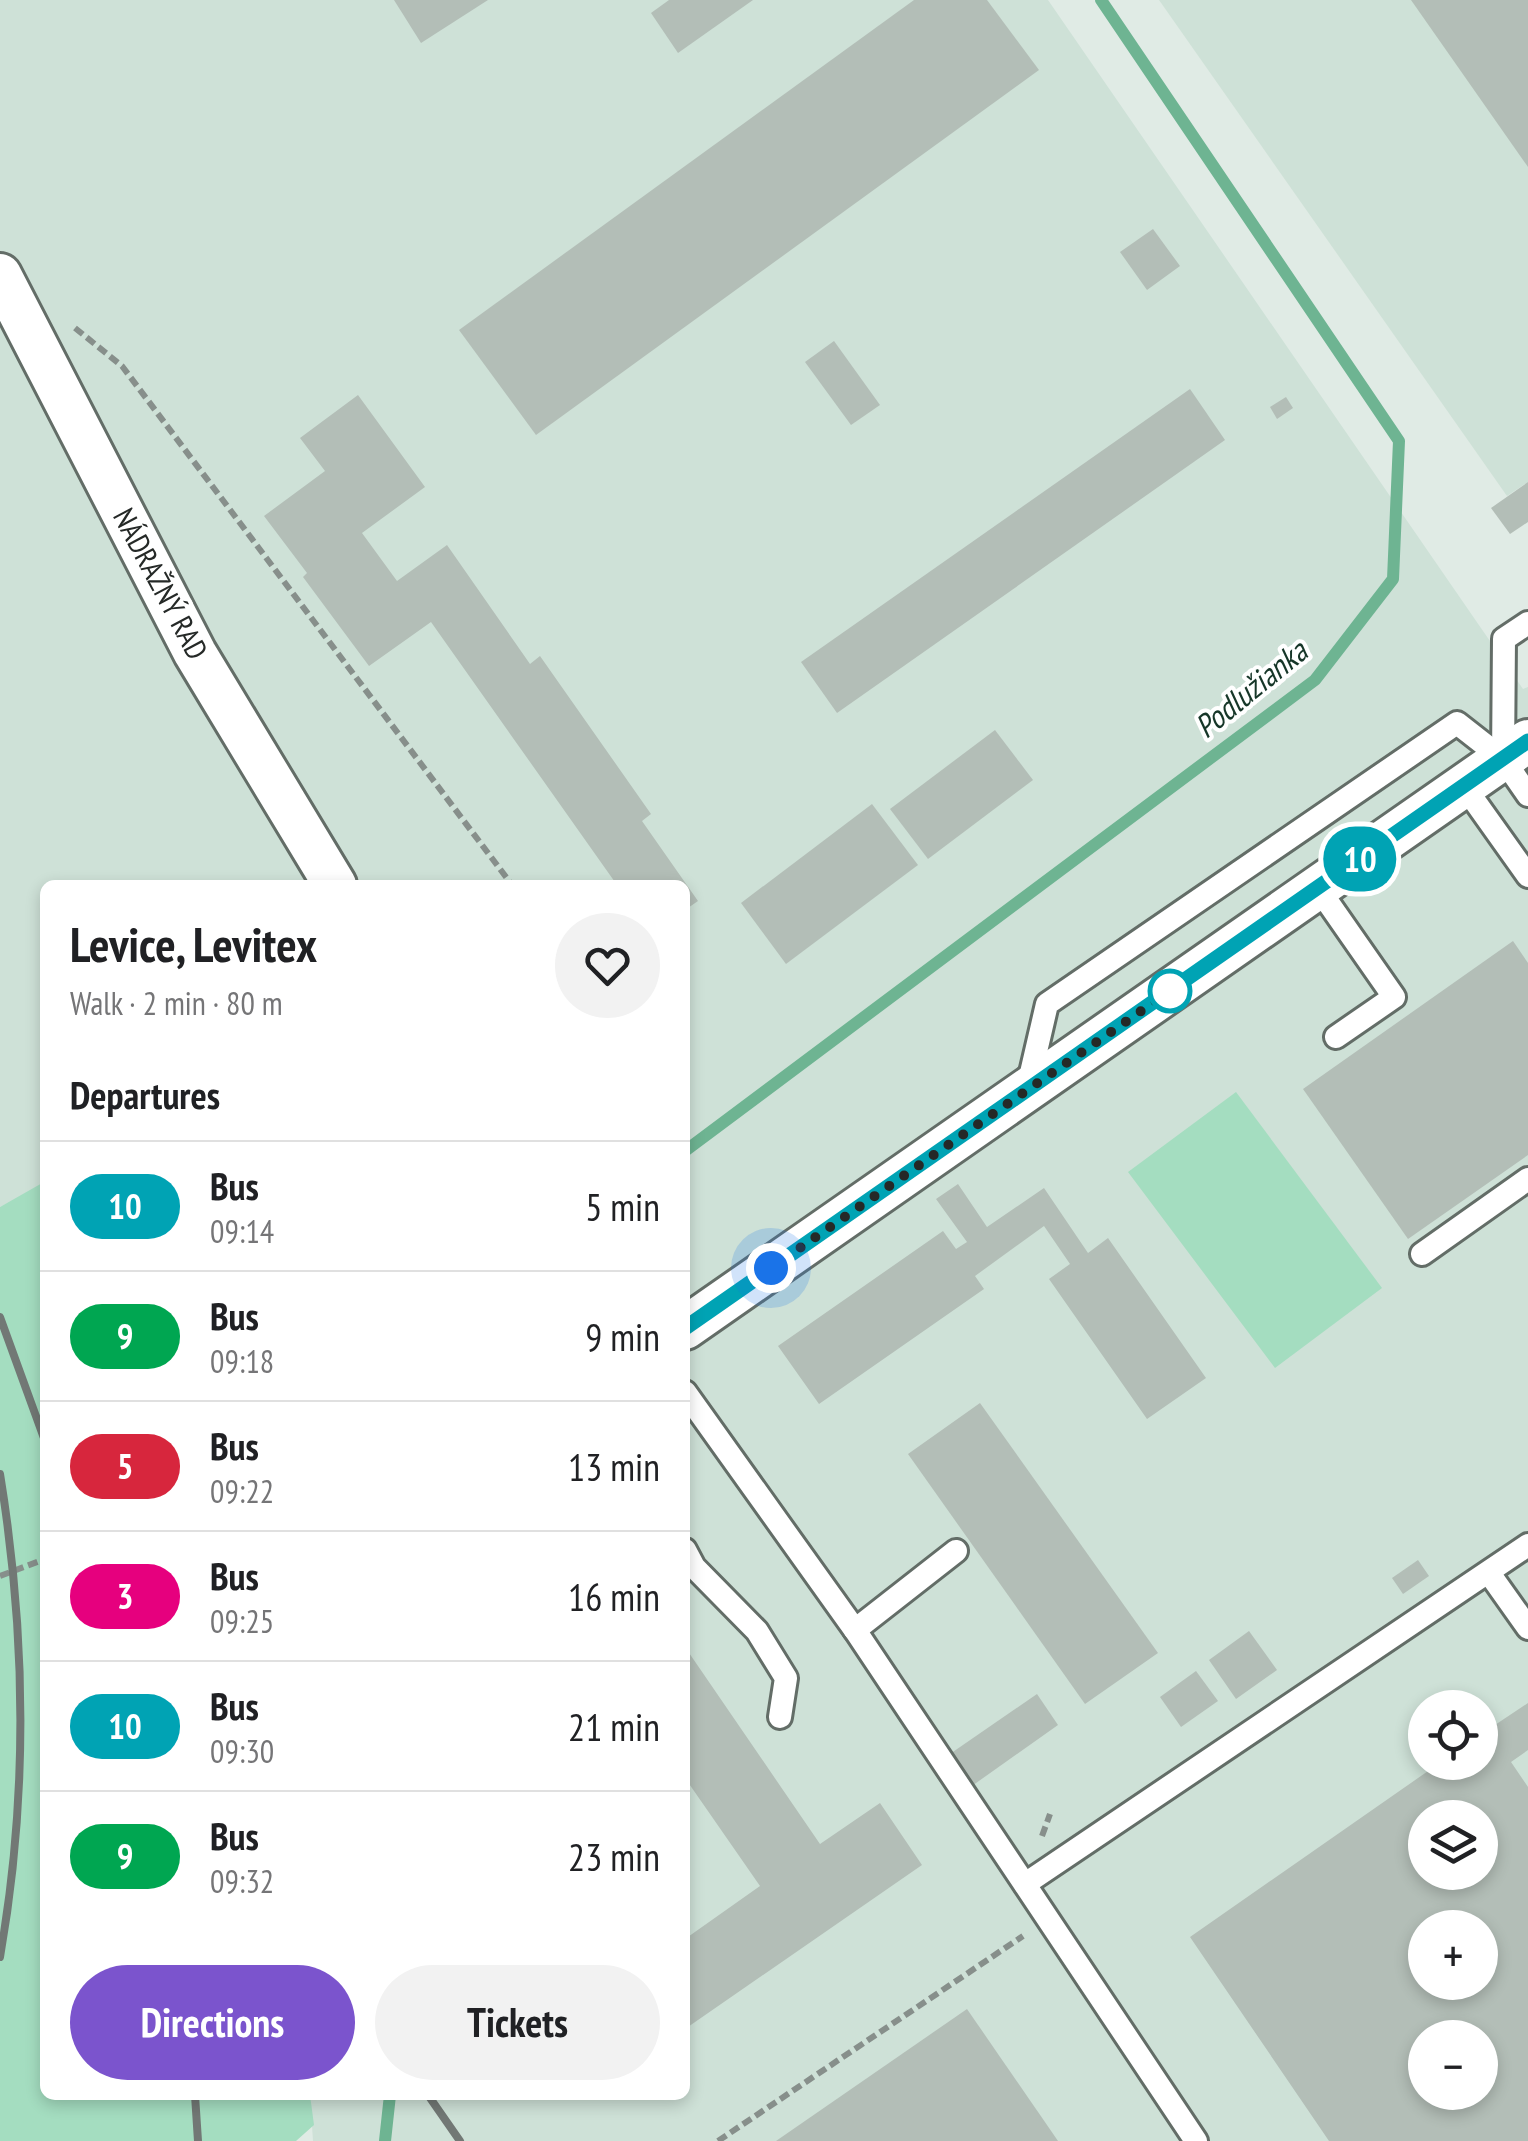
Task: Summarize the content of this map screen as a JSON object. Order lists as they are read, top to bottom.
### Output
{
  "streets": {
    "street": ["NÁDRAŽNÝ RAD"]
  },
  "water": ["Podlužianka"],
  "lines": ["bus line 10"],
  "page": {
    "on_map": "10",
    "heading": [
      ["Levice, Levitex", "Walk · 2 min · 80 m"],
      "Departures"
    ],
    "list": [
      {
        "mark": "10",
        "name": "Bus",
        "note": "09:14",
        "value": "5 min"
      },
      {
        "mark": "9",
        "name": "Bus",
        "note": "09:18",
        "value": "9 min"
      },
      {
        "mark": "5",
        "name": "Bus",
        "note": "09:22",
        "value": "13 min"
      },
      {
        "mark": "3",
        "name": "Bus",
        "note": "09:25",
        "value": "16 min"
      },
      {
        "mark": "10",
        "name": "Bus",
        "note": "09:30",
        "value": "21 min"
      },
      {
        "mark": "9",
        "name": "Bus",
        "note": "09:32",
        "value": "23 min"
      }
    ],
    "map_buttons": ["+", "−"],
    "buttons": ["Directions", "Tickets"]
  }
}
